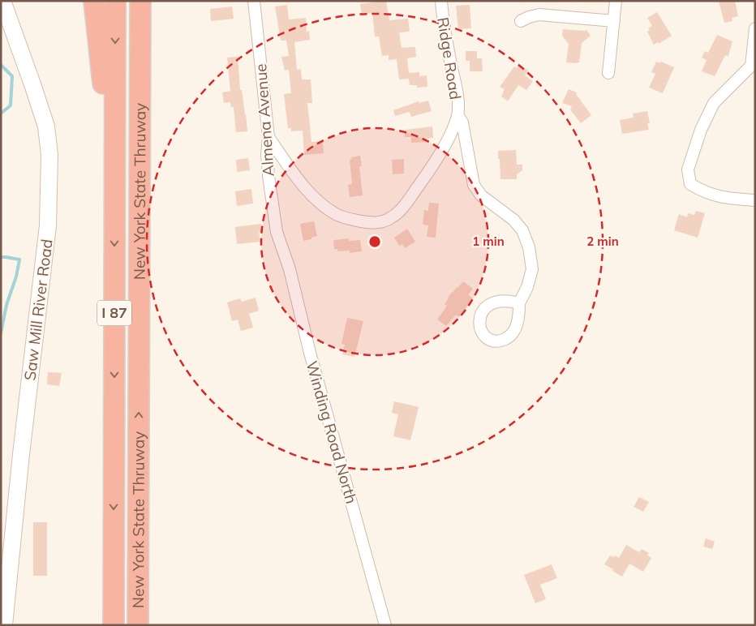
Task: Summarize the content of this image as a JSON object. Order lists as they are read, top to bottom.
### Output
{
  "streets": {
    "highway": ["New York State Thruway", "I 87"],
    "main road": ["Saw Mill River Road"],
    "street": ["Ridge Road", "Almena Avenue", "Winding Road North"]
  },
  "crossings": [
    ["Almena Avenue", "Winding Road North"]
  ],
  "rings": ["1 min", "2 min"]
}
